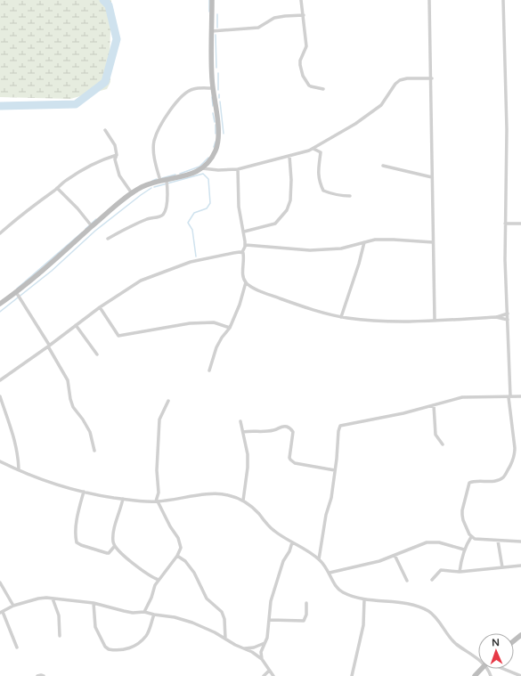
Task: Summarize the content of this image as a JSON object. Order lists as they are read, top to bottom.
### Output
{
  "north": "top"
}
